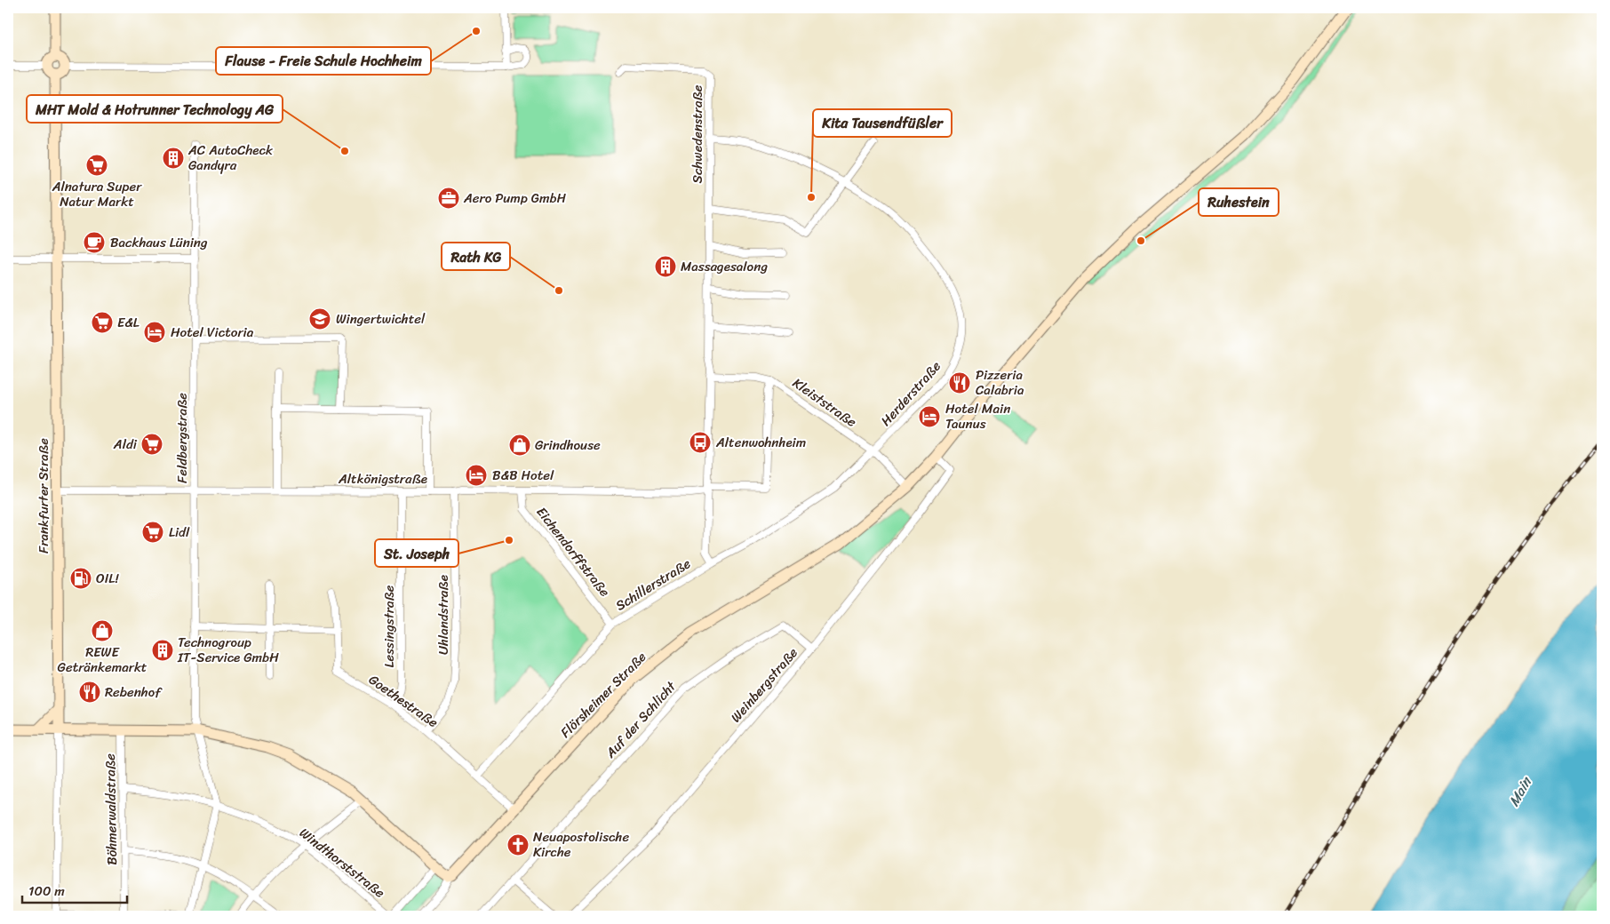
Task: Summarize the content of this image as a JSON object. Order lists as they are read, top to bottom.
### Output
{
  "streets": {
    "main road": ["Frankfurter Straße", "Flörsheimer Straße"],
    "street": [
      "Schwedenstraße",
      "Herderstraße",
      "Kleiststraße",
      "Feldbergstraße",
      "Altkönigstraße",
      "Eichendorffstraße",
      "Schillerstraße",
      "Uhlandstraße",
      "Lessingstraße",
      "Weinbergstraße",
      "Goethestraße",
      "Auf der Schlicht",
      "Böhmerwaldstraße",
      "Windthorststraße"
    ]
  },
  "crossings": [
    ["Schwedenstraße", "Herderstraße"],
    ["Schwedenstraße", "Kleiststraße"],
    ["Schwedenstraße", "Altkönigstraße"],
    ["Schwedenstraße", "Schillerstraße"],
    ["Herderstraße", "Kleiststraße"],
    ["Herderstraße", "Schillerstraße"],
    ["Kleiststraße", "Schillerstraße"],
    ["Kleiststraße", "Flörsheimer Straße"],
    ["Feldbergstraße", "Altkönigstraße"],
    ["Feldbergstraße", "Windthorststraße"],
    ["Altkönigstraße", "Frankfurter Straße"],
    ["Altkönigstraße", "Eichendorffstraße"],
    ["Altkönigstraße", "Uhlandstraße"],
    ["Altkönigstraße", "Lessingstraße"],
    ["Eichendorffstraße", "Schillerstraße"],
    ["Schillerstraße", "Goethestraße"],
    ["Uhlandstraße", "Goethestraße"],
    ["Lessingstraße", "Goethestraße"],
    ["Weinbergstraße", "Flörsheimer Straße"],
    ["Weinbergstraße", "Auf der Schlicht"],
    ["Flörsheimer Straße", "Goethestraße"],
    ["Böhmerwaldstraße", "Windthorststraße"]
  ],
  "water": ["Main"],
  "places": {
    "other": [
      "Flause - Freie Schule Hochheim",
      "MHT Mold & Hotrunner Technology AG",
      "Kita Tausendfüßler",
      "Ruhestein",
      "Rath KG",
      "St. Joseph"
    ],
    "building": ["AC AutoCheck Gandyra", "Massagesalong", "Technogroup IT-Service GmbH"],
    "supermarket": [
      "Alnatura Super Natur Markt",
      "E&L",
      "Aldi",
      "Lidl"
    ],
    "office": ["Aero Pump GmbH"],
    "cafe": ["Backhaus Lüning"],
    "school or university": ["Wingertwichtel"],
    "hotel": ["Hotel Victoria", "Hotel Main Taunus", "B&B Hotel"],
    "restaurant": ["Pizzeria Calabria", "Rebenhof"],
    "bus stop": ["Altenwohnheim"],
    "shop": ["Grindhouse", "REWE Getränkemarkt"],
    "fuel station": ["OIL!"],
    "church": ["Neuapostolische Kirche"]
  },
  "scale_bar": "100 m"
}
